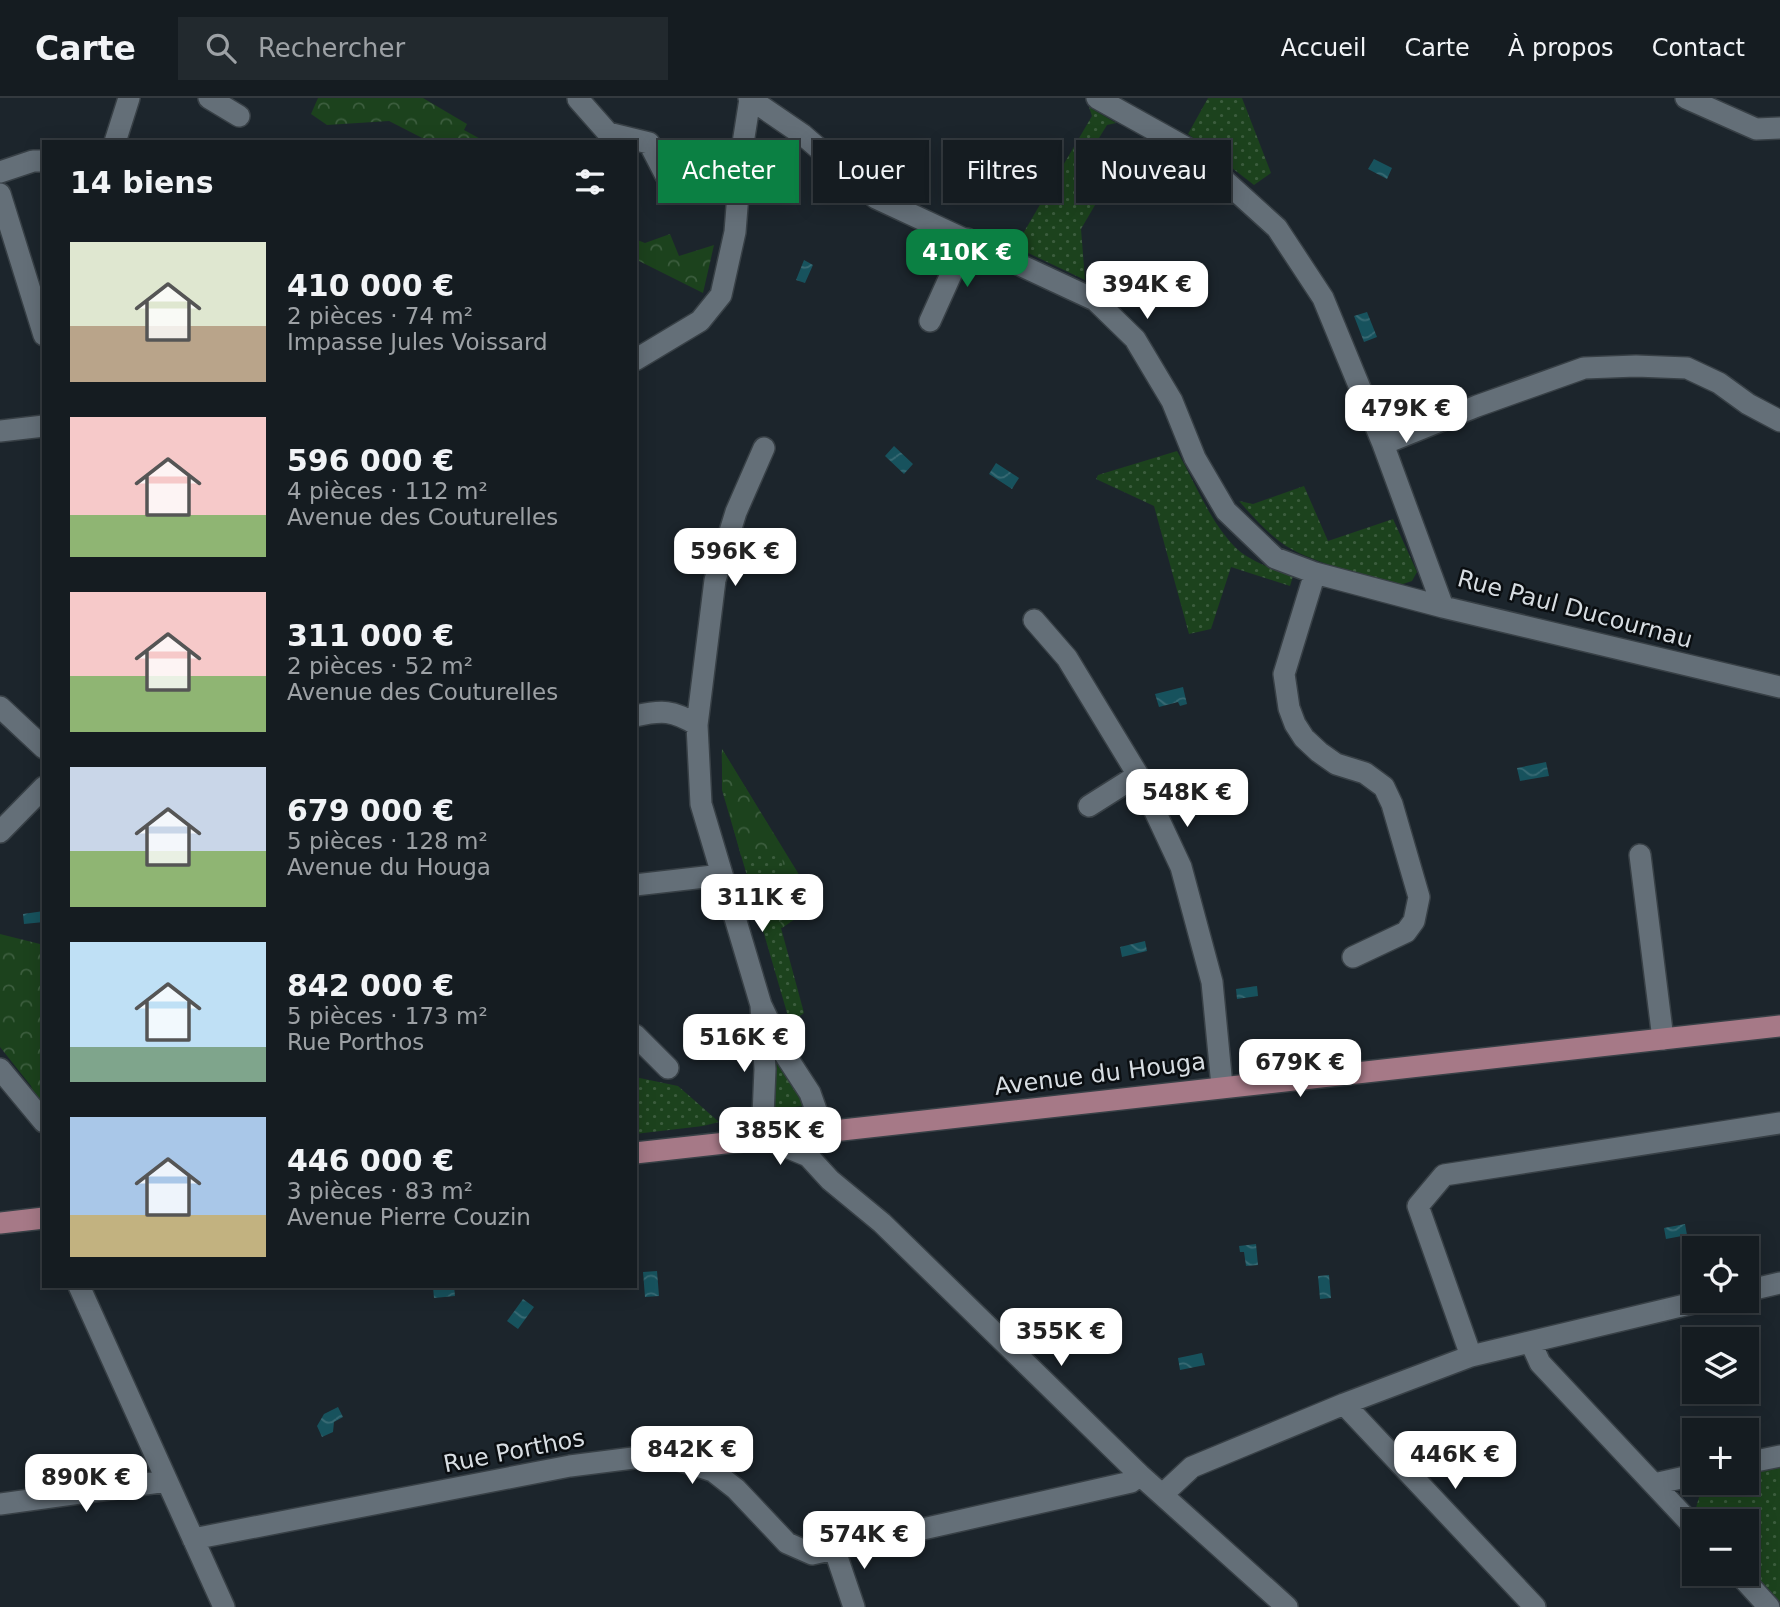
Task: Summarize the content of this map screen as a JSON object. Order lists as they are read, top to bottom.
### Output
{
  "streets": {
    "main road": ["Avenue du Houga"],
    "street": ["Rue Paul Ducournau", "Rue Porthos"]
  },
  "page": {
    "header": "Carte",
    "search": "Rechercher",
    "nav": [
      "Accueil",
      "Carte",
      "À propos",
      "Contact"
    ],
    "chip": [
      "Acheter",
      "Louer",
      "Filtres",
      "Nouveau"
    ],
    "heading": "14 biens",
    "list": [
      {
        "name": "410 000 €",
        "note": "2 pièces · 74 m² · Impasse Jules Voissard"
      },
      {
        "name": "596 000 €",
        "note": "4 pièces · 112 m² · Avenue des Couturelles"
      },
      {
        "name": "311 000 €",
        "note": "2 pièces · 52 m² · Avenue des Couturelles"
      },
      {
        "name": "679 000 €",
        "note": "5 pièces · 128 m² · Avenue du Houga"
      },
      {
        "name": "842 000 €",
        "note": "5 pièces · 173 m² · Rue Porthos"
      },
      {
        "name": "446 000 €",
        "note": "3 pièces · 83 m² · Avenue Pierre Couzin"
      }
    ],
    "price": [
      "410K €",
      "394K €",
      "479K €",
      "596K €",
      "548K €",
      "311K €",
      "516K €",
      "679K €",
      "385K €",
      "355K €",
      "842K €",
      "446K €",
      "890K €",
      "574K €"
    ],
    "map_buttons": ["+", "−"]
  }
}
